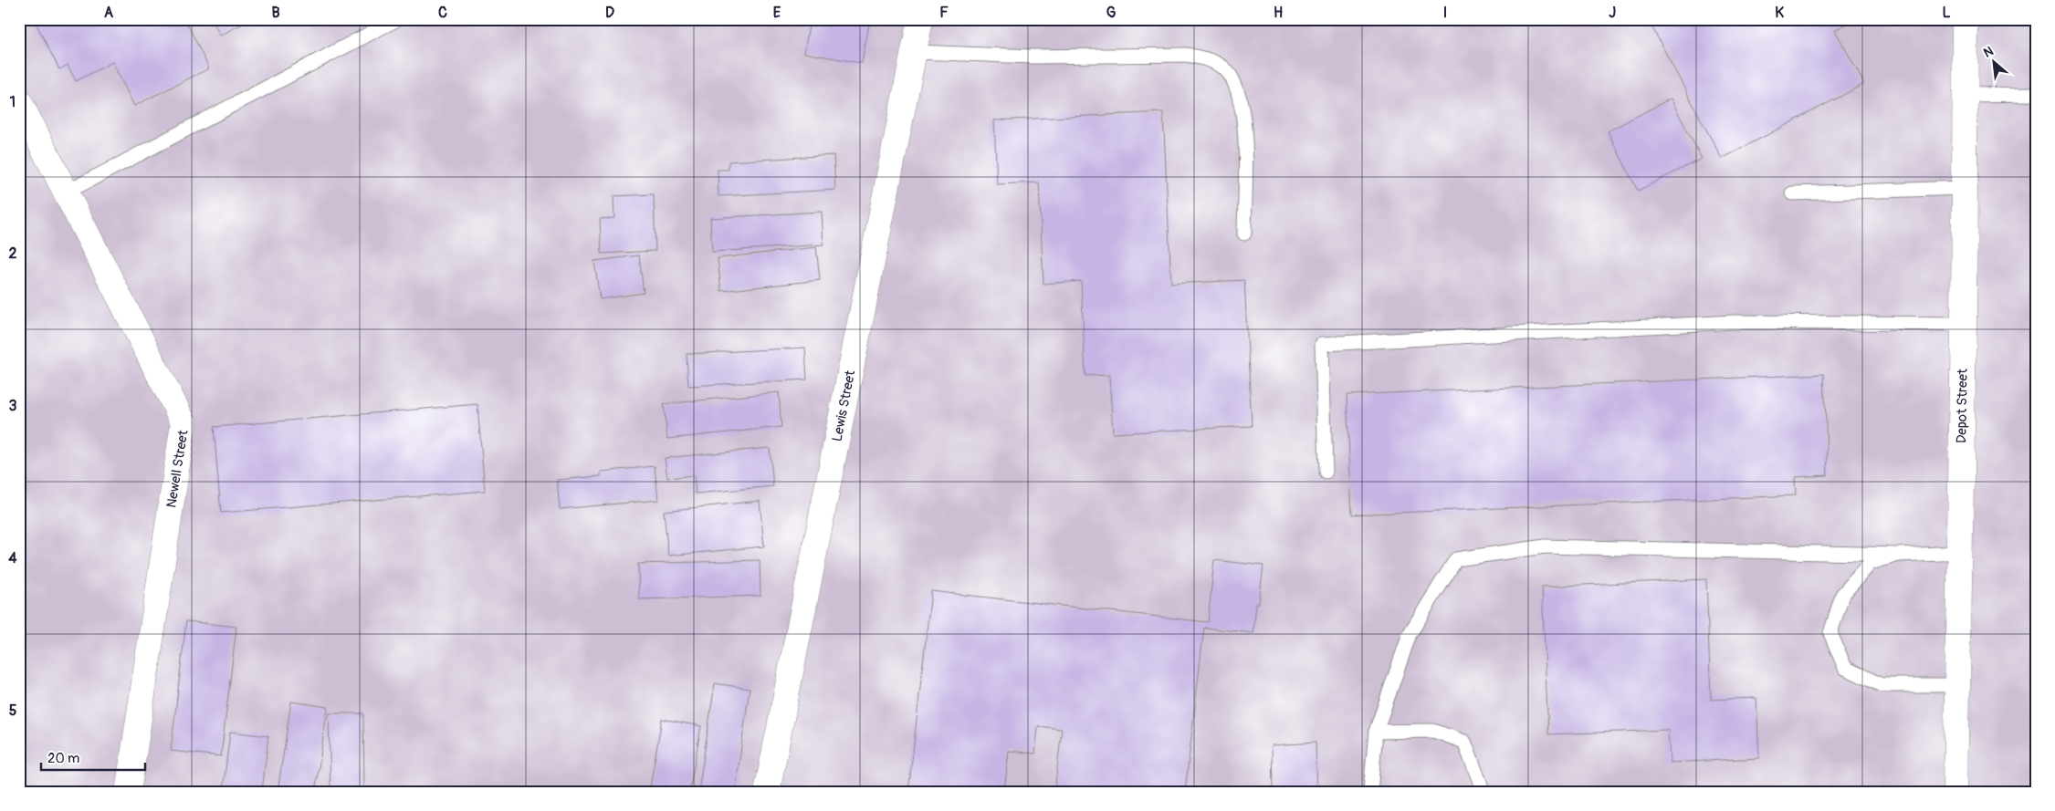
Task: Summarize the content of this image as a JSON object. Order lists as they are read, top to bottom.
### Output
{
  "streets": {
    "street": ["Lewis Street", "Depot Street", "Newell Street"]
  },
  "scale_bar": "20 m",
  "north": "top left",
  "grid": {
    "columns": [
      "A",
      "B",
      "C",
      "D",
      "E",
      "F",
      "G",
      "H",
      "I",
      "J",
      "K",
      "L"
    ],
    "rows": [
      "1",
      "2",
      "3",
      "4",
      "5"
    ]
  }
}
